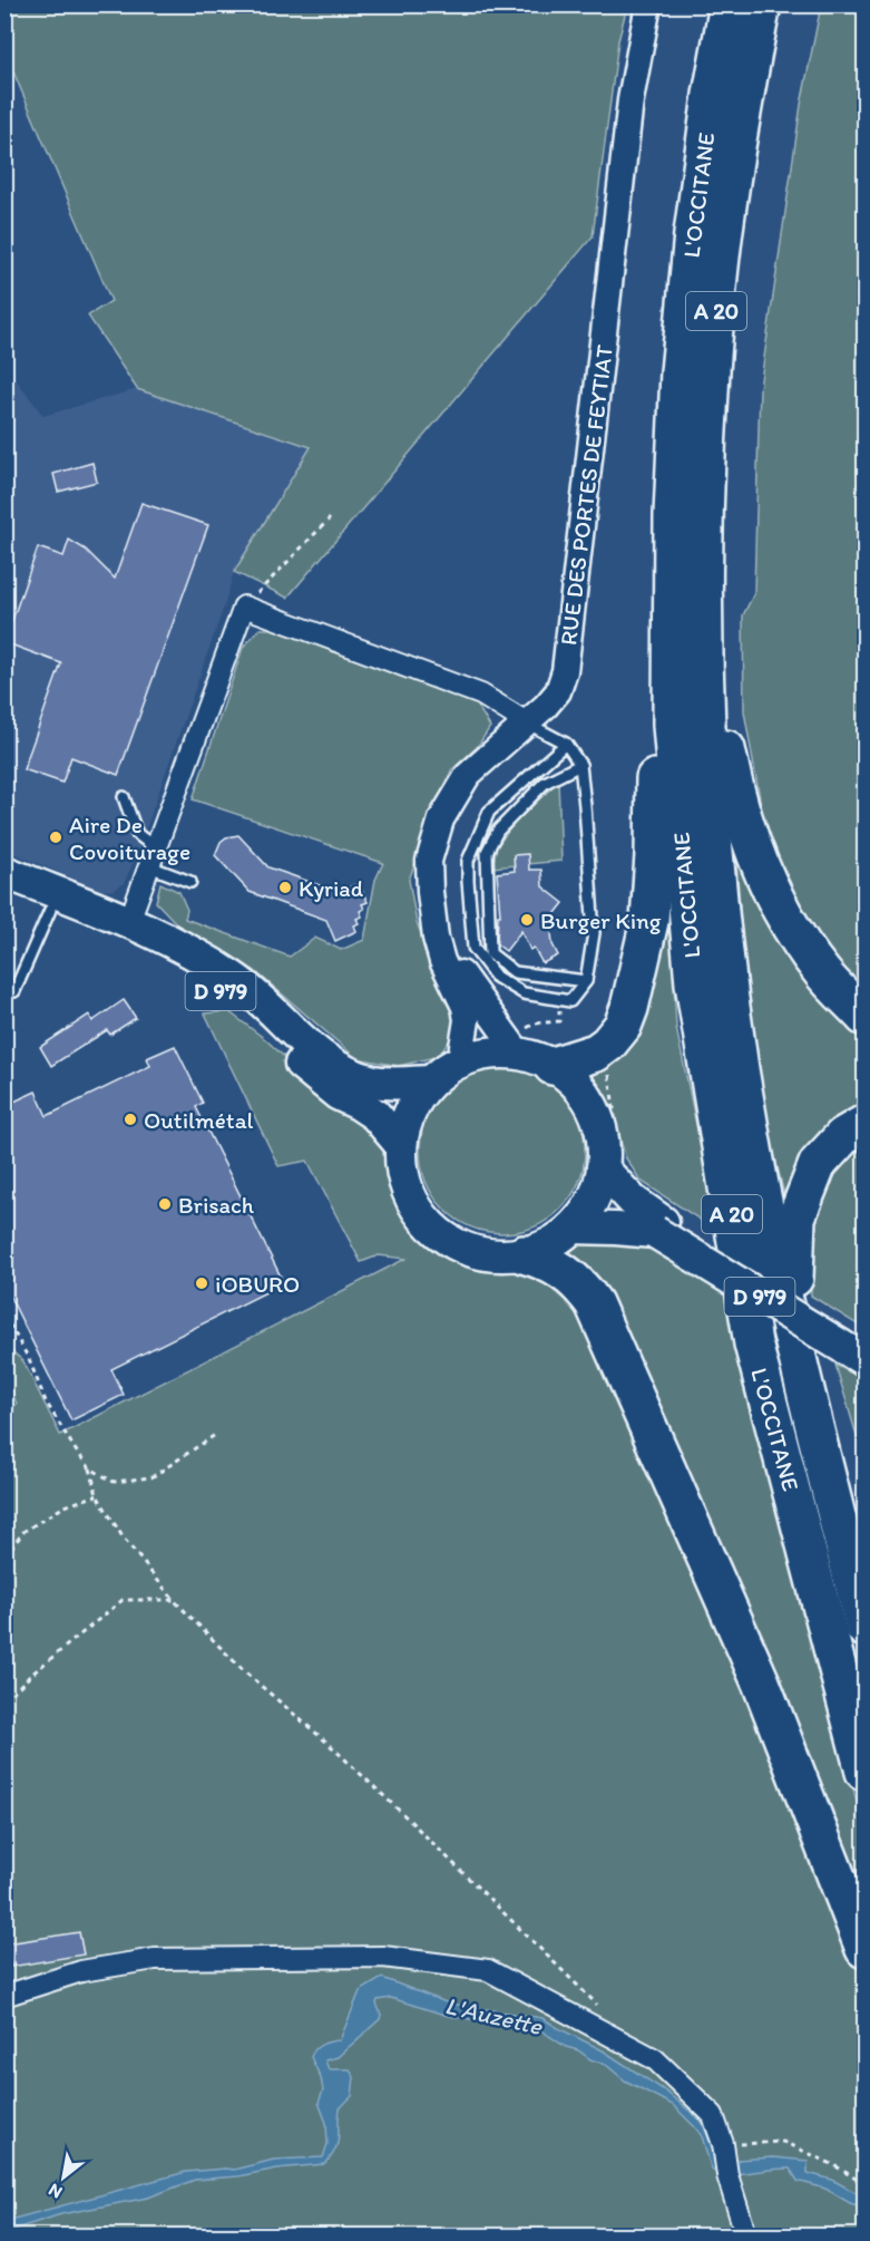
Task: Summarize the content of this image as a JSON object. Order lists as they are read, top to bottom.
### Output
{
  "streets": {
    "highway": ["L'OCCITANE", "A 20"],
    "main road": ["D 979"],
    "street": ["RUE DES PORTES DE FEYTIAT"]
  },
  "crossings": [
    ["RUE DES PORTES DE FEYTIAT", "D 979"]
  ],
  "water": ["L'Auzette"],
  "places": [
    "Aire De Covoiturage",
    "Kyriad",
    "Burger King",
    "Outilmétal",
    "Brisach",
    "iOBURO"
  ],
  "north": "bottom left"
}
